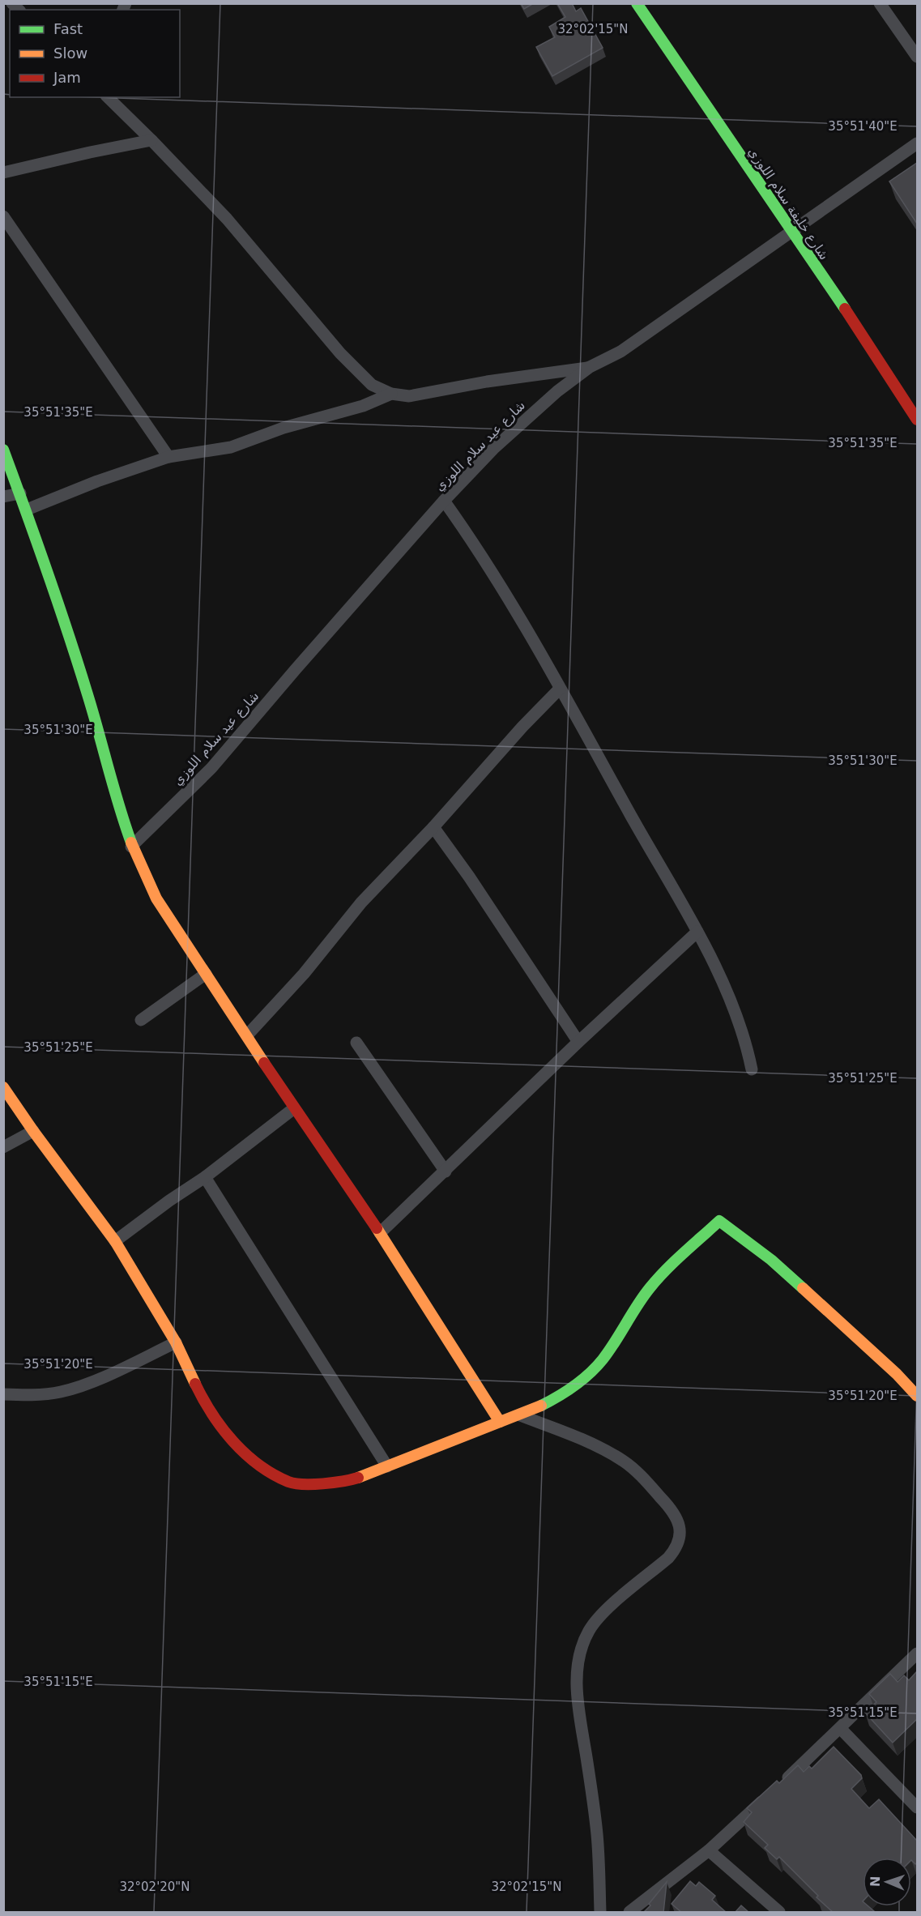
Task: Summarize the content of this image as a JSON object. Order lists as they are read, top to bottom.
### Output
{
  "streets": {
    "street": ["شارع خليفة سلام اللوزي", "شارع عيد سلام اللوزي"]
  },
  "crossings": [
    ["شارع خليفة سلام اللوزي", "شارع عيد سلام اللوزي"]
  ],
  "legend": ["Fast", "Slow", "Jam"],
  "north": "left",
  "coordinates": [
    "32°02'15\"N",
    "35°51'40\"E",
    "35°51'35\"E",
    "35°51'30\"E",
    "35°51'25\"E",
    "35°51'20\"E",
    "35°51'15\"E",
    "32°02'20\"N"
  ]
}
